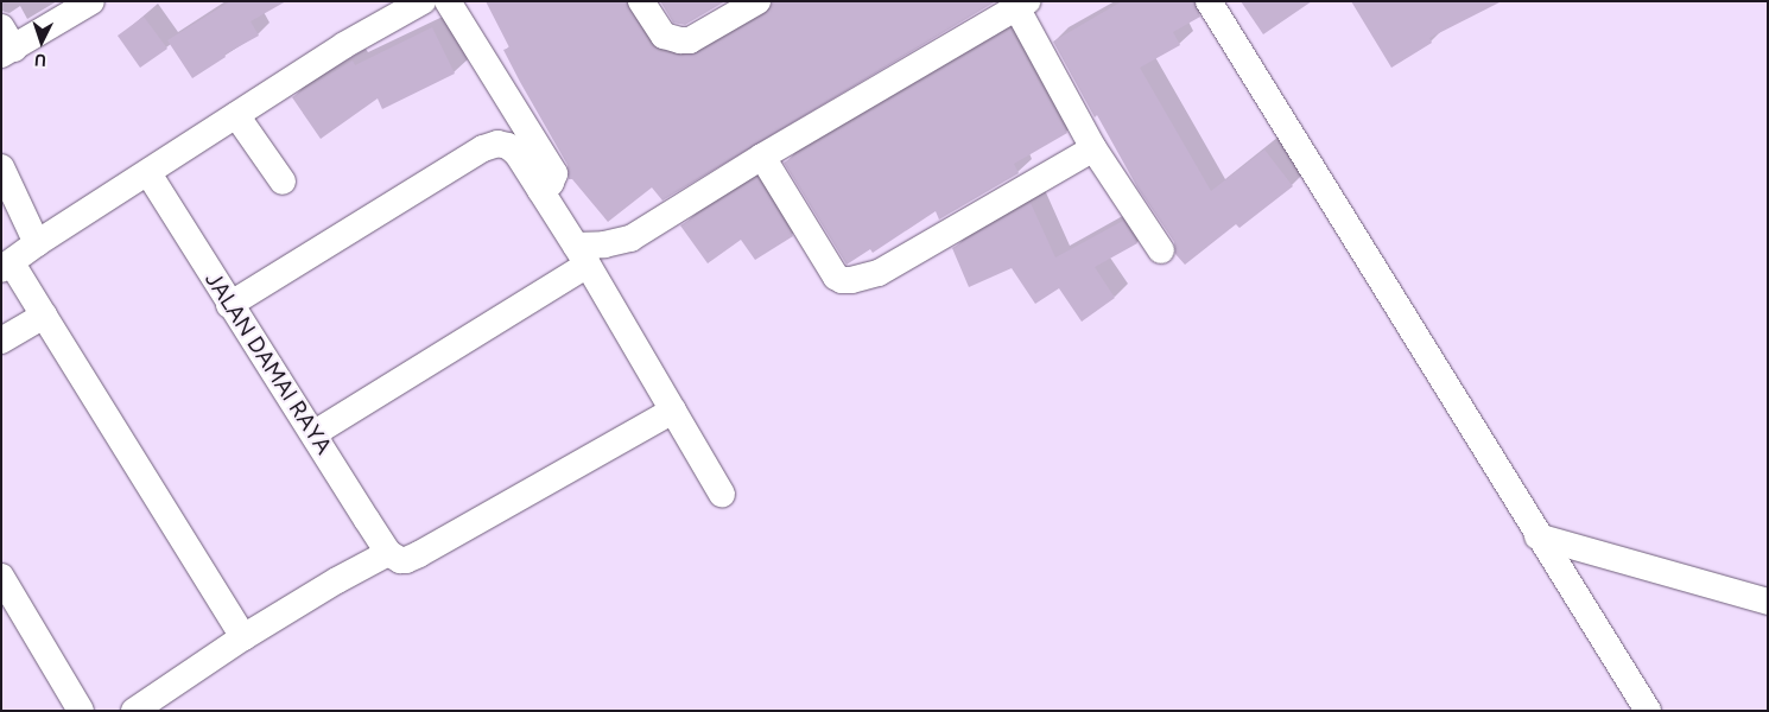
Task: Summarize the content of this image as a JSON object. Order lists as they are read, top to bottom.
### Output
{
  "streets": {
    "street": ["JALAN DAMAI RAYA"]
  },
  "north": "bottom"
}
